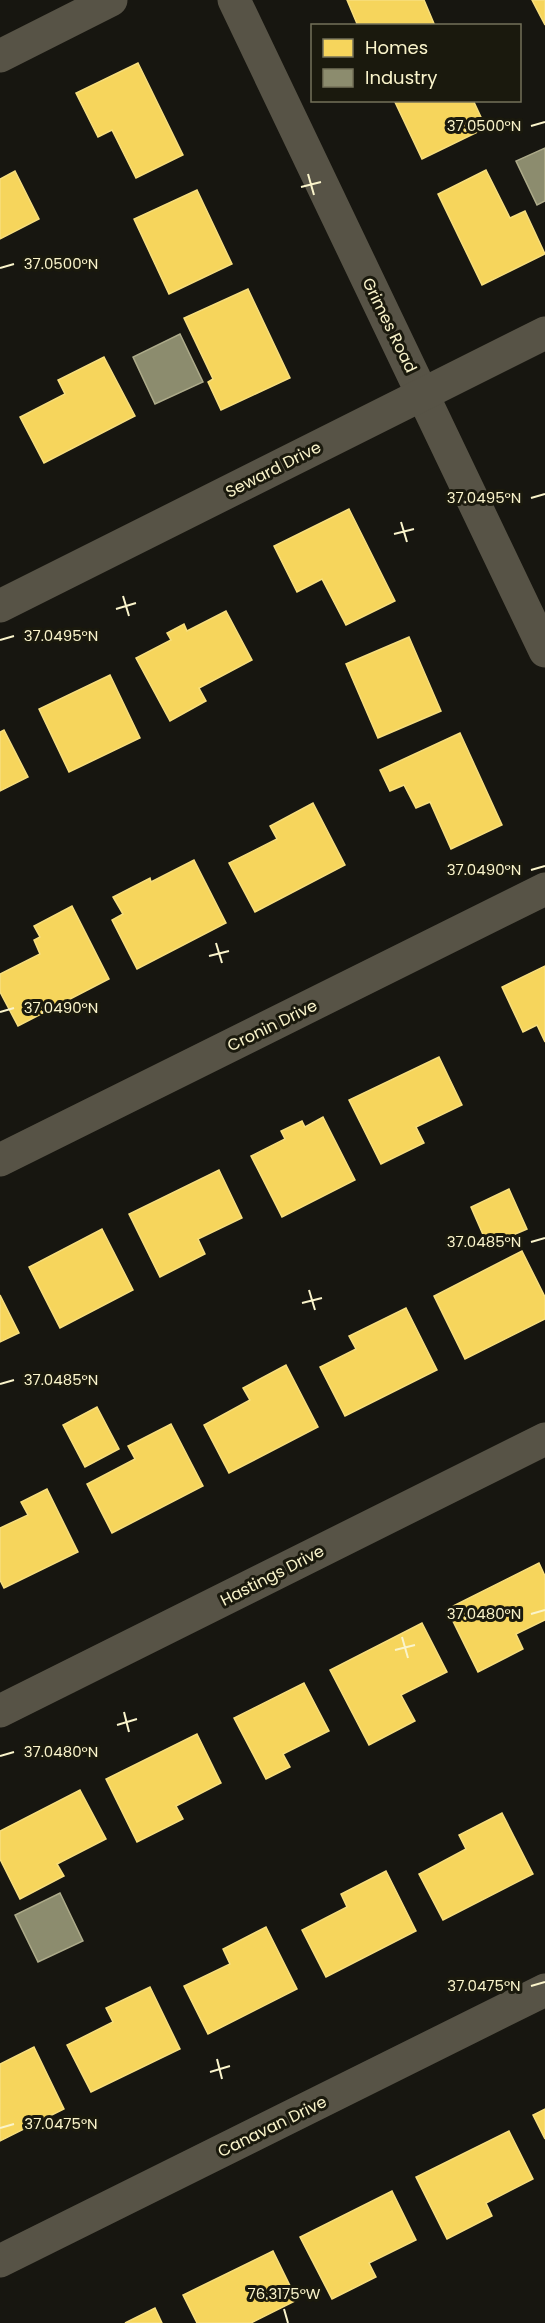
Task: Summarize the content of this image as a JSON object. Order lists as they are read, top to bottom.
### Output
{
  "streets": {
    "street": [
      "Grimes Road",
      "Seward Drive",
      "Cronin Drive",
      "Hastings Drive",
      "Canavan Drive"
    ]
  },
  "crossings": [
    ["Grimes Road", "Seward Drive"]
  ],
  "legend": ["Homes", "Industry"],
  "coordinates": [
    "37.0500°N",
    "37.0495°N",
    "37.0490°N",
    "37.0485°N",
    "37.0480°N",
    "37.0475°N",
    "76.3175°W"
  ]
}
